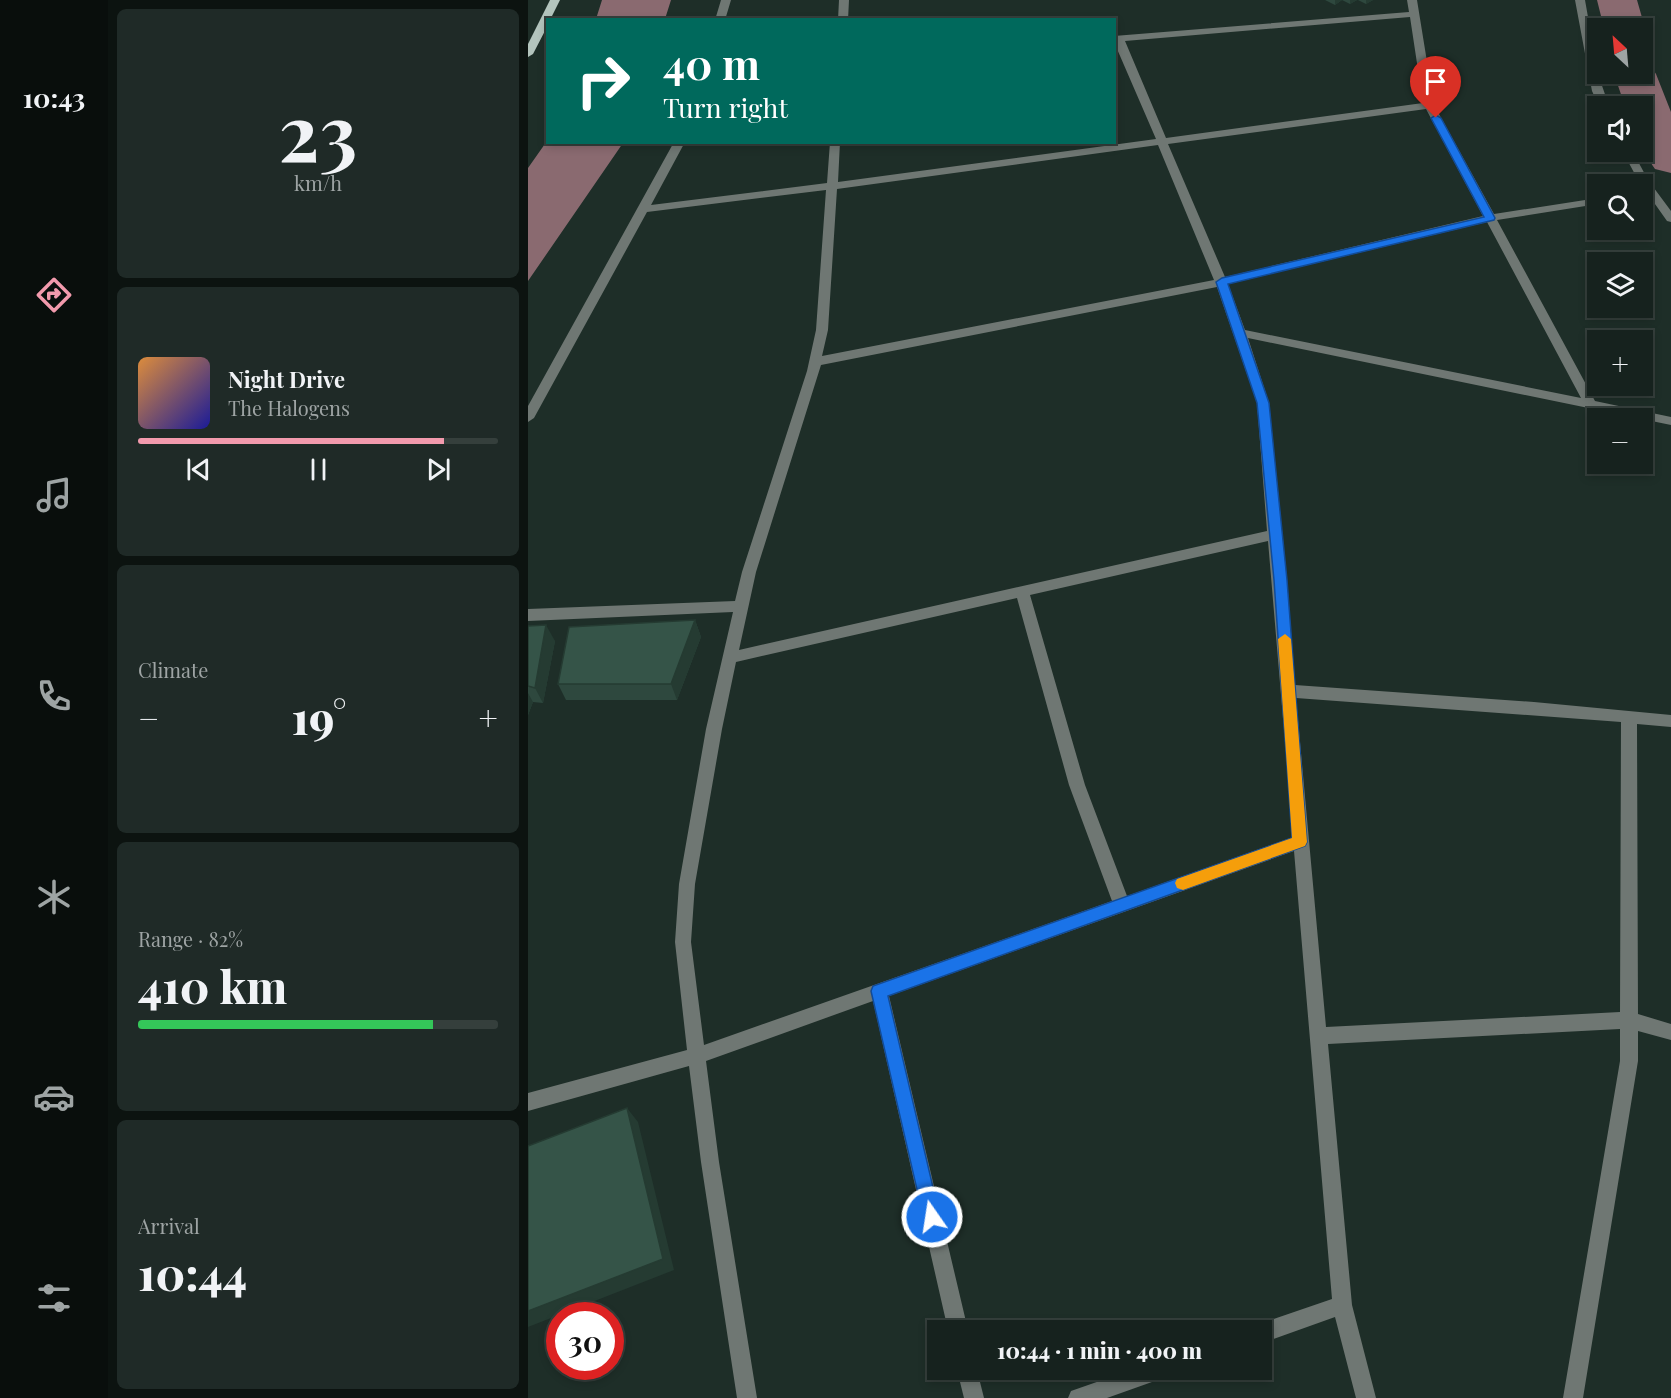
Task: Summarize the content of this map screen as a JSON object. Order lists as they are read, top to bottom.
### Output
{
  "north": "top left",
  "page": {
    "tabs": "10:43",
    "tile": [
      ["23", "km/h"],
      "Climate",
      ["Range · 82%", "410 km"],
      ["Arrival", "10:44"]
    ],
    "map_buttons": ["+", "−"],
    "turn": ["40 m", "Turn right"],
    "song": ["Night Drive", "The Halogens"],
    "heat": ["−", "19°", "+"],
    "limit": "30",
    "trip": "10:44 · 1 min · 400 m"
  }
}
